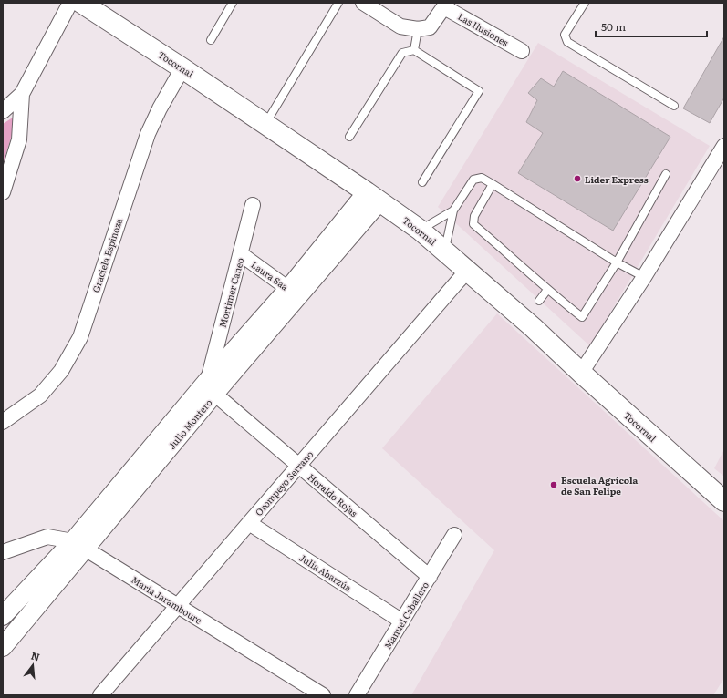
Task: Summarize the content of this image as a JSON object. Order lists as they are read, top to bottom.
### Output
{
  "streets": {
    "main road": ["Tocornal"],
    "street": [
      "Las Ilusiones",
      "Graciela Espinoza",
      "Laura Saa",
      "Mortimer Caneo",
      "Julio Montero",
      "Orompeyo Serrano",
      "Horaldo Rojas",
      "Julia Abarzúa",
      "María Jaramboure",
      "Manuel Caballero"
    ]
  },
  "crossings": [
    ["Tocornal", "Graciela Espinoza"],
    ["Tocornal", "Julio Montero"],
    ["Tocornal", "Orompeyo Serrano"],
    ["Laura Saa", "Mortimer Caneo"],
    ["Laura Saa", "Julio Montero"],
    ["Mortimer Caneo", "Julio Montero"],
    ["Mortimer Caneo", "Horaldo Rojas"],
    ["Julio Montero", "Horaldo Rojas"],
    ["Julio Montero", "María Jaramboure"],
    ["Orompeyo Serrano", "Horaldo Rojas"],
    ["Orompeyo Serrano", "Julia Abarzúa"],
    ["Orompeyo Serrano", "María Jaramboure"],
    ["Horaldo Rojas", "Manuel Caballero"],
    ["Julia Abarzúa", "Manuel Caballero"]
  ],
  "places": ["Lider Express", "Escuela Agrícola de San Felipe"],
  "scale_bar": "50 m",
  "north": "top"
}
